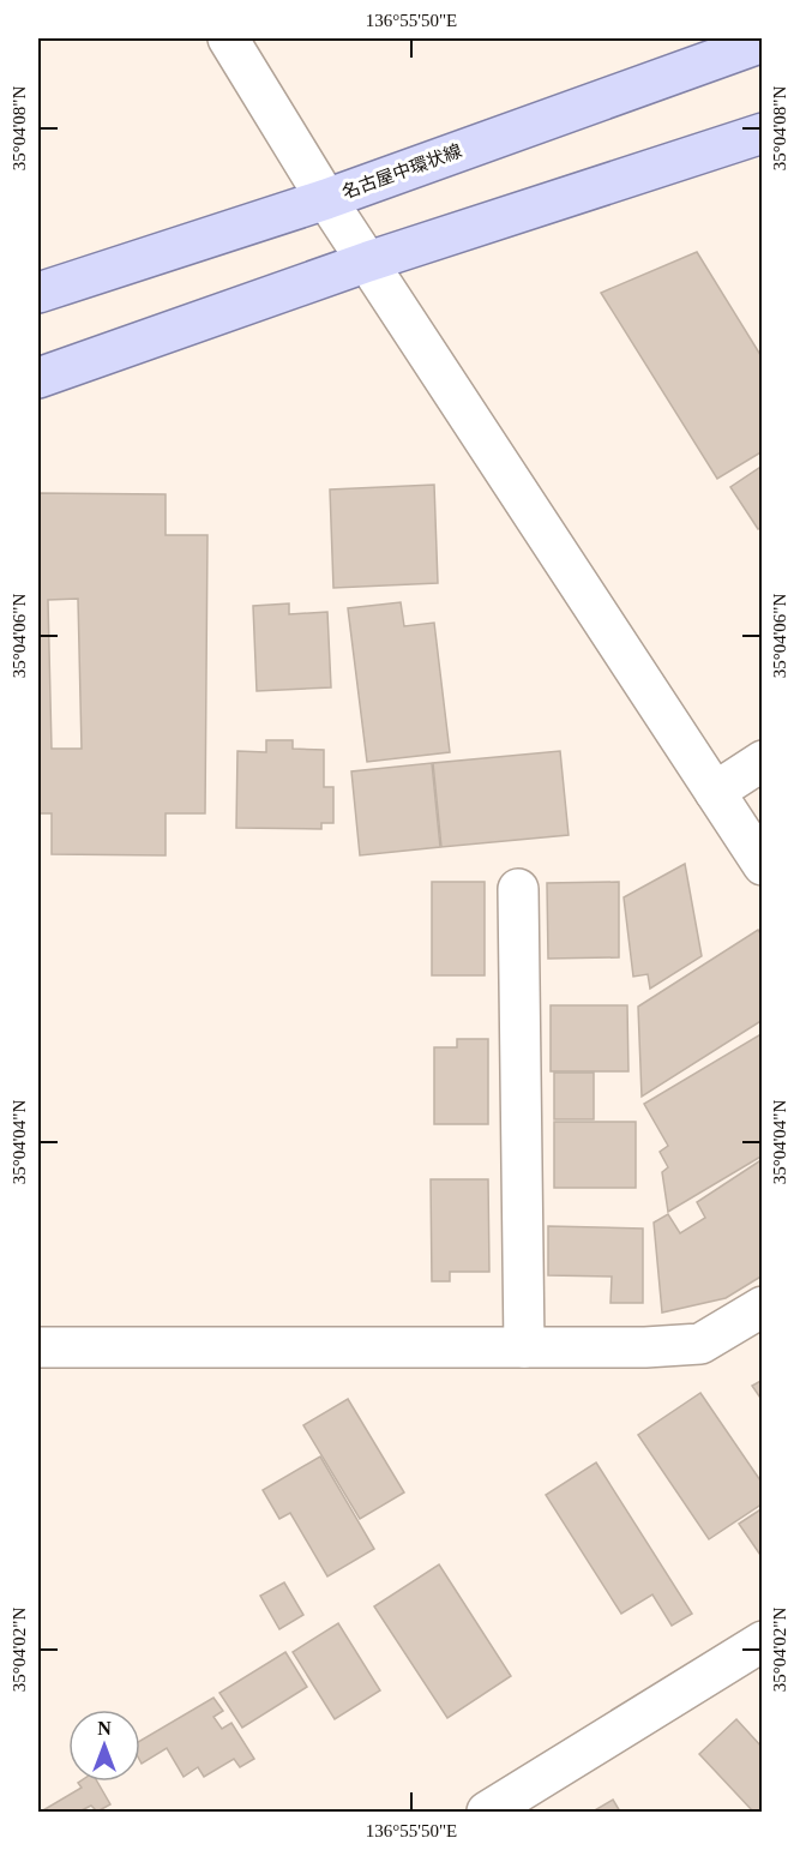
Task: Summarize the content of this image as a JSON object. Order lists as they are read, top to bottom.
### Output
{
  "streets": {
    "main road": ["名古屋中環状線"]
  },
  "north": "top",
  "coordinates": [
    "136°55'50\"E",
    "35°04'08\"N",
    "35°04'06\"N",
    "35°04'04\"N",
    "35°04'02\"N"
  ]
}
